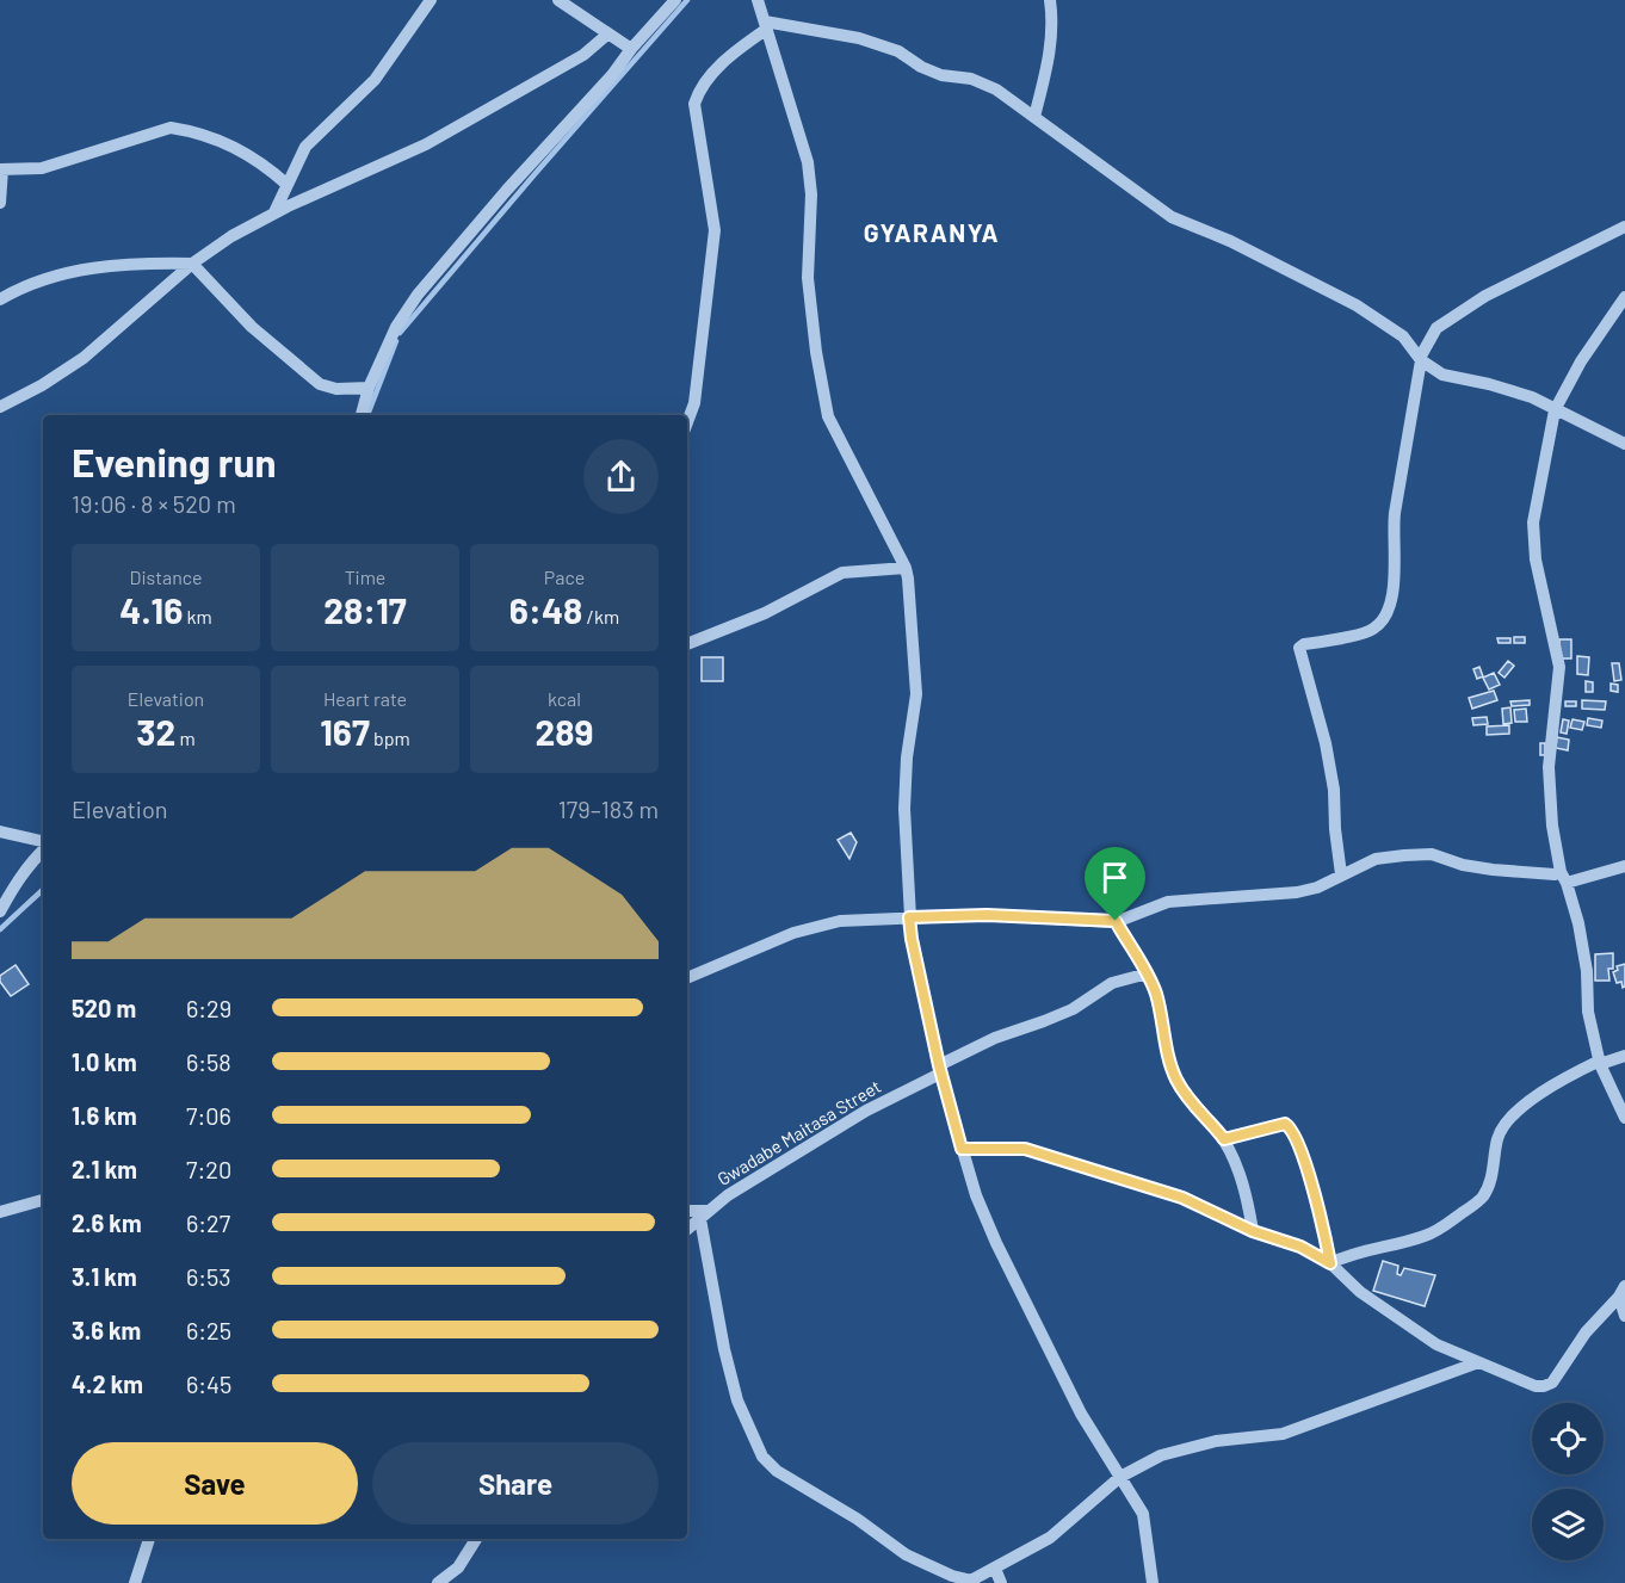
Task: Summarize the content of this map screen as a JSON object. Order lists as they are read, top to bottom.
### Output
{
  "streets": {
    "street": ["Gwadabe Maitasa Street"]
  },
  "districts": ["GYARANYA"],
  "page": {
    "heading": ["Evening run", "19:06 · 8 × 520 m"],
    "stats": [
      ["Distance", "4.16 km"],
      ["Time", "28:17"],
      ["Pace", "6:48 /km"],
      ["Elevation", "32 m"],
      ["Heart rate", "167 bpm"],
      ["kcal", "289"]
    ],
    "chart": ["Elevation", "179–183 m"],
    "list": [
      {
        "name": "520 m",
        "note": "6:29"
      },
      {
        "name": "1.0 km",
        "note": "6:58"
      },
      {
        "name": "1.6 km",
        "note": "7:06"
      },
      {
        "name": "2.1 km",
        "note": "7:20"
      },
      {
        "name": "2.6 km",
        "note": "6:27"
      },
      {
        "name": "3.1 km",
        "note": "6:53"
      },
      {
        "name": "3.6 km",
        "note": "6:25"
      },
      {
        "name": "4.2 km",
        "note": "6:45"
      }
    ],
    "buttons": ["Save", "Share"]
  }
}
